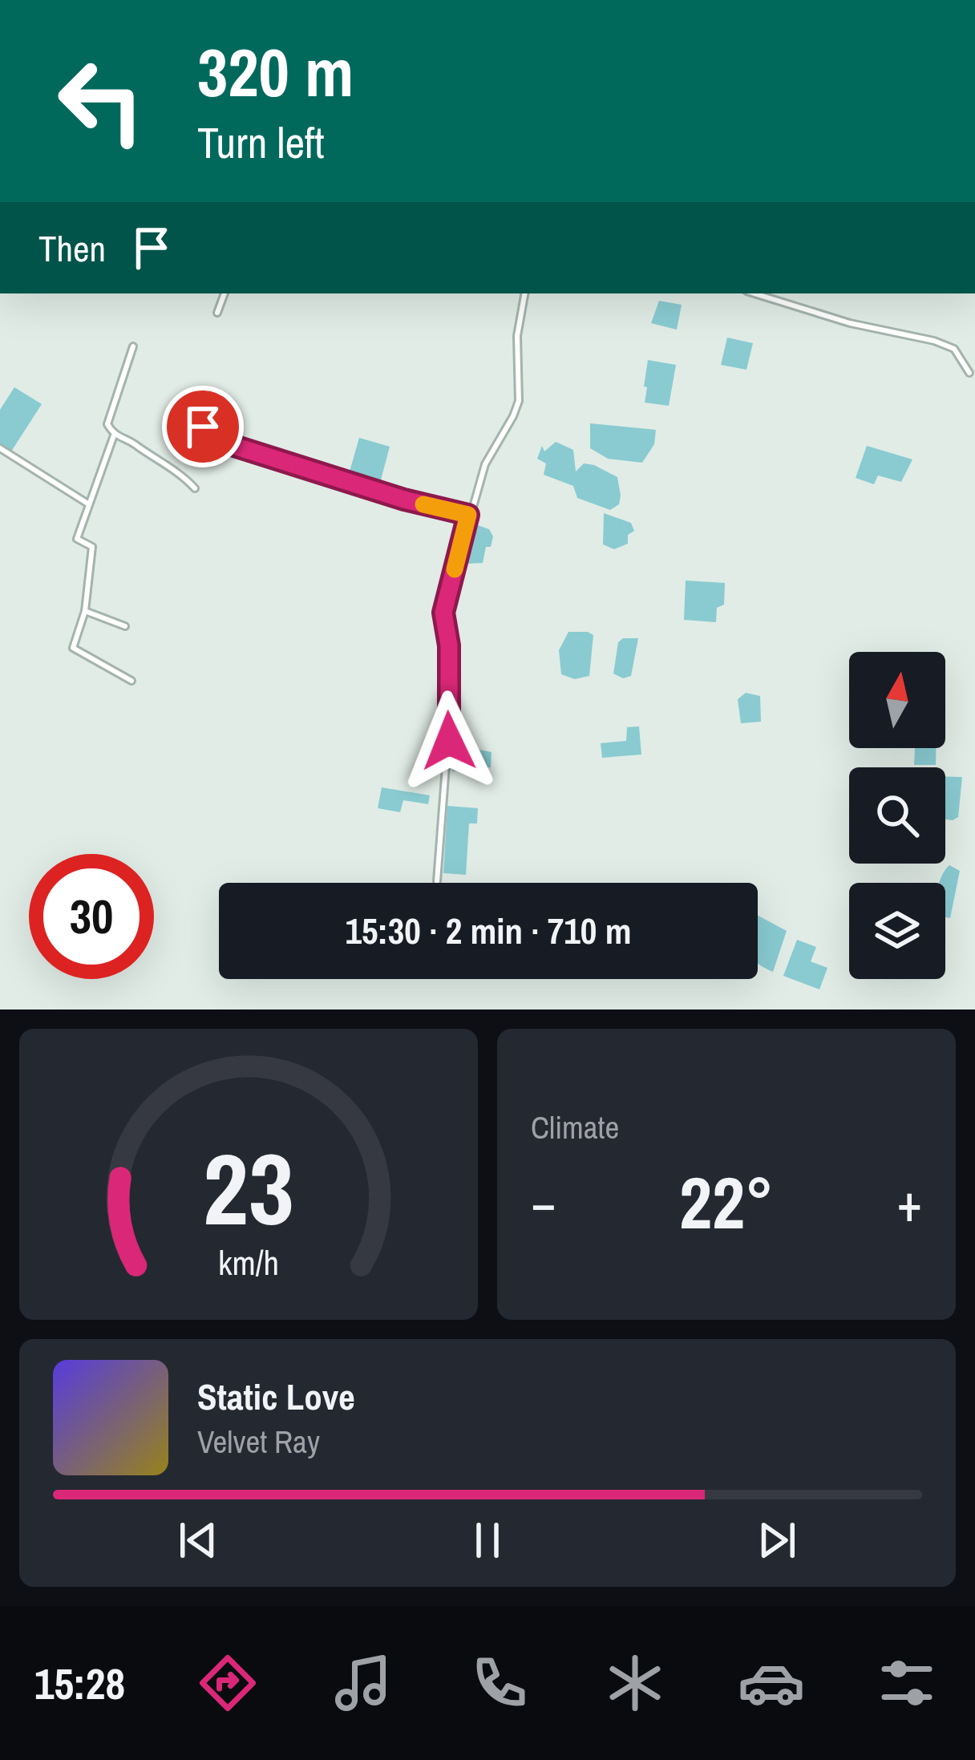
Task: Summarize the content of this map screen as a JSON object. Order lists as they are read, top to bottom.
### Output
{
  "north": "top",
  "page": {
    "turn": ["320 m", "Turn left"],
    "then": "Then",
    "limit": "30",
    "trip": "15:30 · 2 min · 710 m",
    "tile": "Climate",
    "heat": ["−", "22°", "+"],
    "song": ["Static Love", "Velvet Ray"],
    "tabs": "15:28",
    "gauge": ["23", "km/h"]
  }
}
